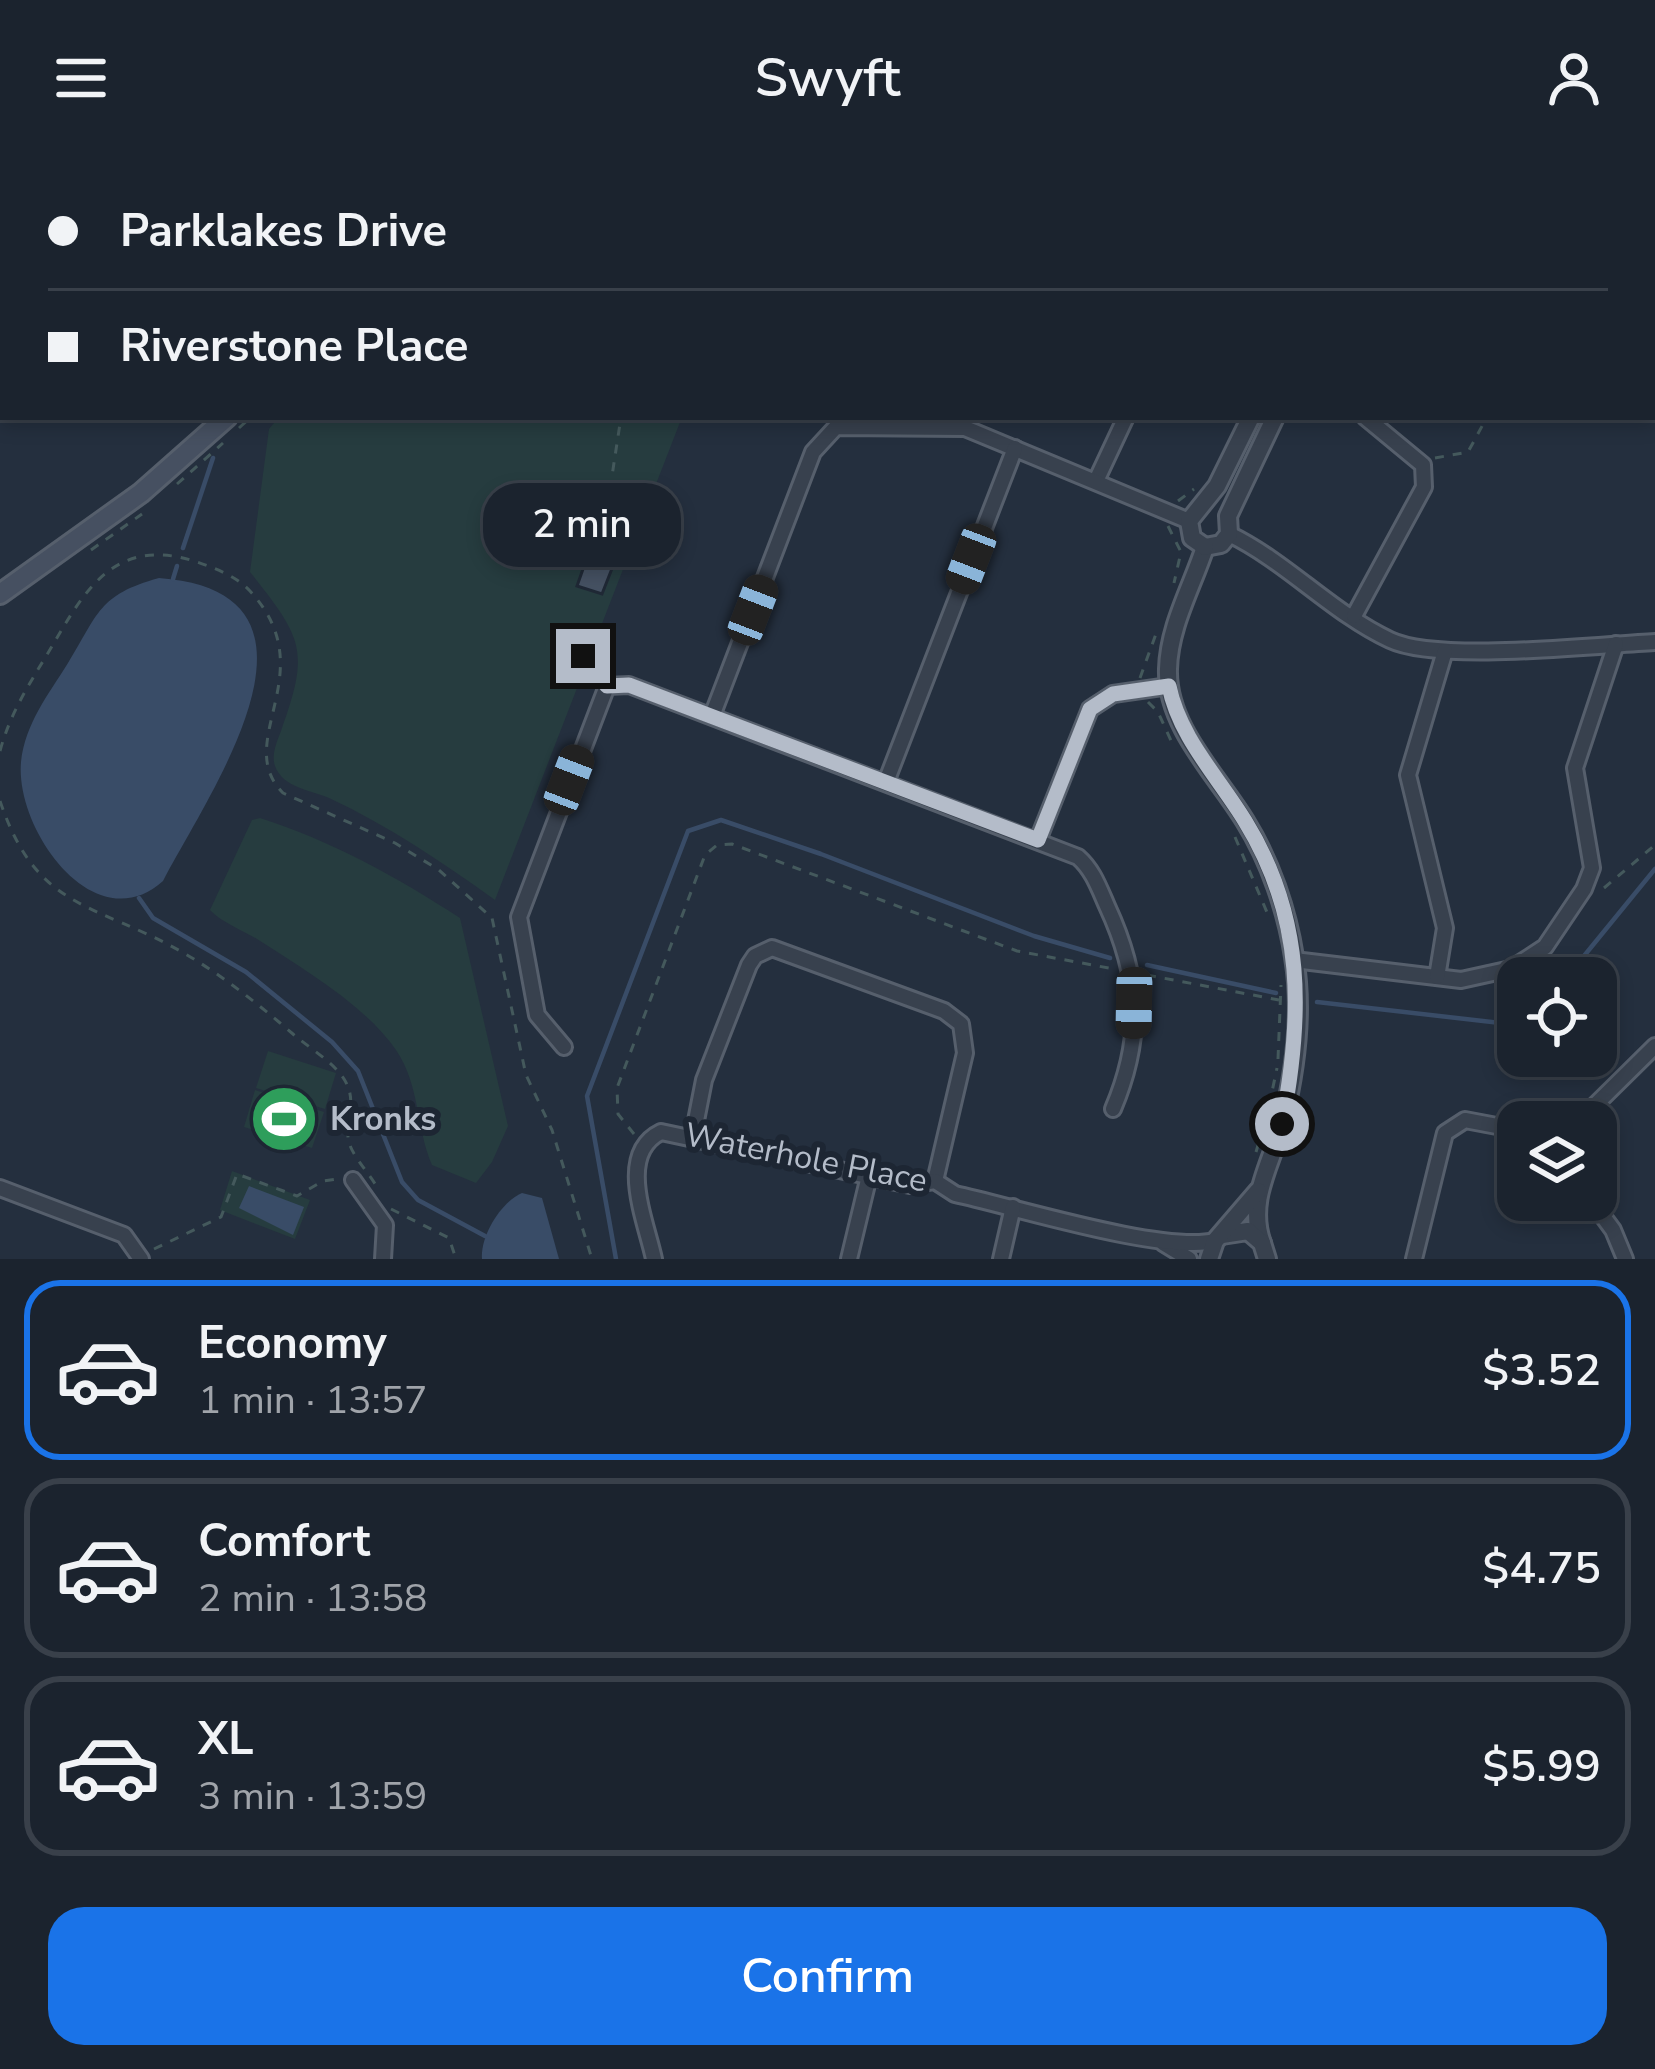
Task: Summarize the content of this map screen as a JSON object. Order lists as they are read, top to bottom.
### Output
{
  "streets": {
    "street": ["Waterhole Place"]
  },
  "places": {
    "sports": ["Kronks"]
  },
  "page": {
    "header": "Swyft",
    "banner": ["Parklakes Drive", "Riverstone Place"],
    "bubble": "2 min",
    "list": [
      {
        "name": "Economy",
        "note": "1 min · 13:57",
        "value": "$3.52"
      },
      {
        "name": "Comfort",
        "note": "2 min · 13:58",
        "value": "$4.75"
      },
      {
        "name": "XL",
        "note": "3 min · 13:59",
        "value": "$5.99"
      }
    ],
    "buttons": "Confirm"
  }
}
